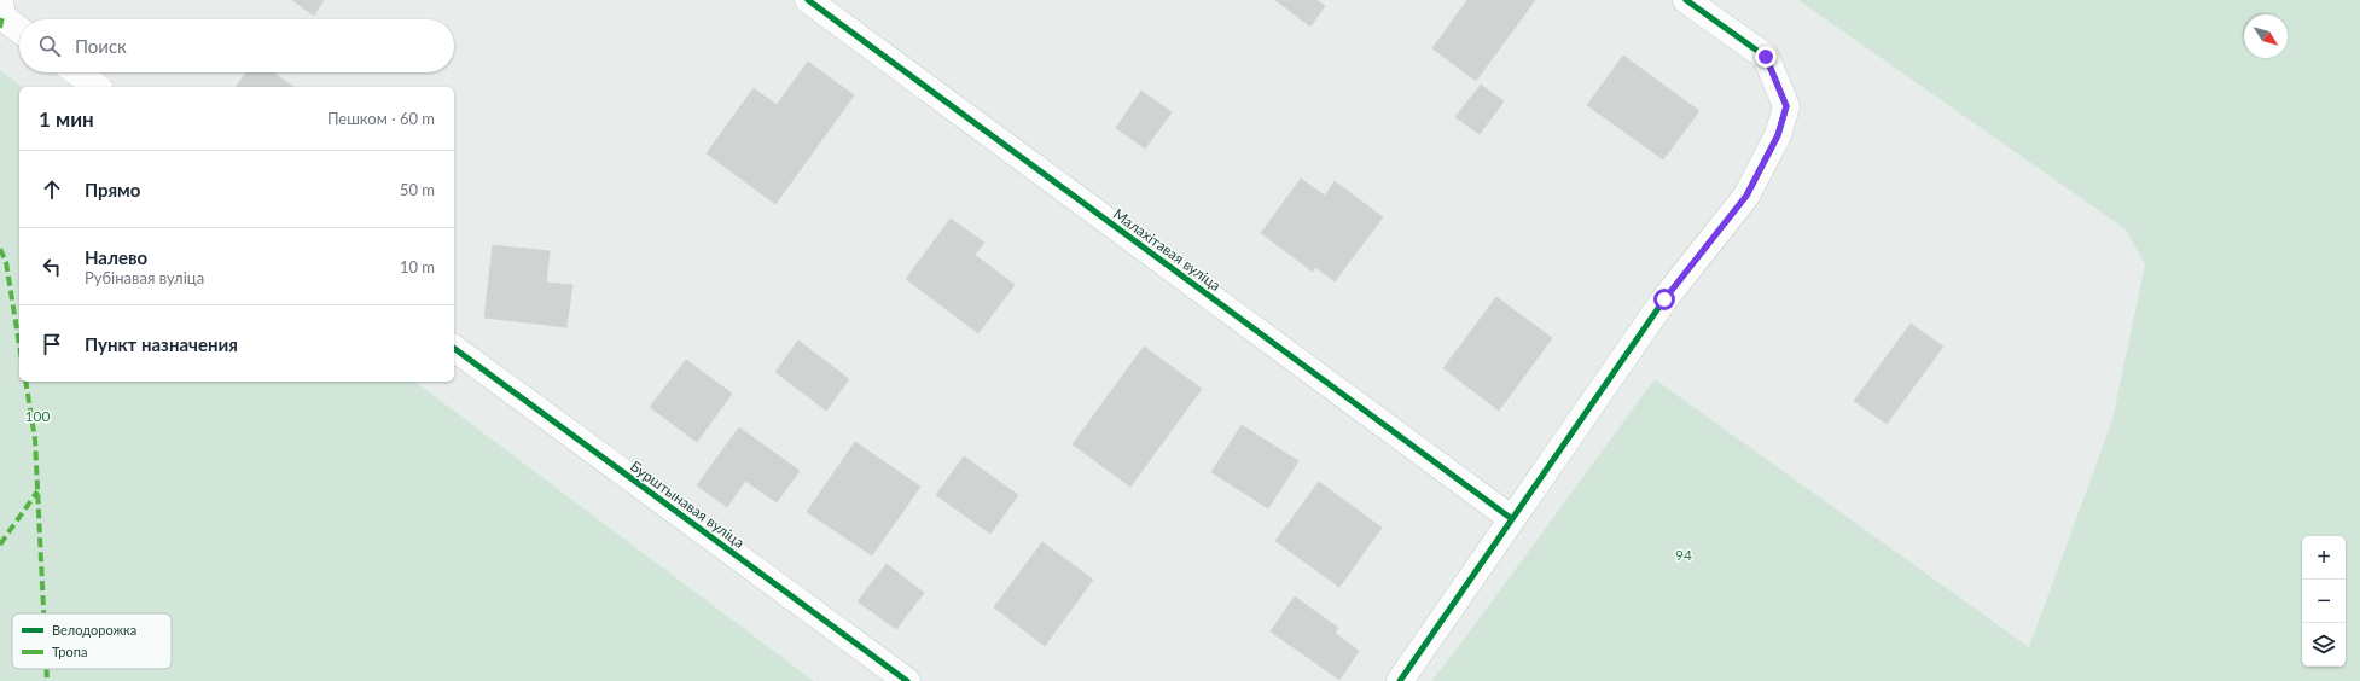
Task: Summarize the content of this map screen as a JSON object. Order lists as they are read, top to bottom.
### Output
{
  "streets": {
    "street": ["Малахітавая вуліца", "Бурштынавая вуліца"]
  },
  "parks": ["100", "94"],
  "legend": ["Велодорожка", "Тропа"],
  "north": "bottom right",
  "page": {
    "search": "Поиск",
    "heading": ["1 мин", "Пешком · 60 m"],
    "list": [
      ["Прямо", "50 m"],
      ["Налево", "Рубінавая вуліца", "10 m"],
      "Пункт назначения"
    ],
    "map_buttons": ["+", "−"]
  }
}
